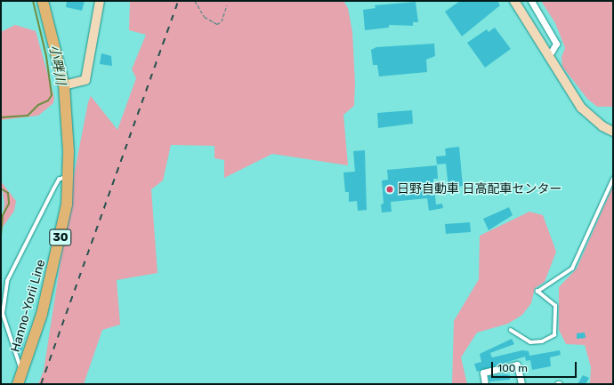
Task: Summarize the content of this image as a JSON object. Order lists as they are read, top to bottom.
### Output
{
  "streets": {
    "main road": ["30", "Hanno-Yorii Line"]
  },
  "crossings": [
    ["30", "Hanno-Yorii Line"]
  ],
  "water": ["小畔川"],
  "places": ["日野自動車 日高配車センター"],
  "scale_bar": "100 m"
}
